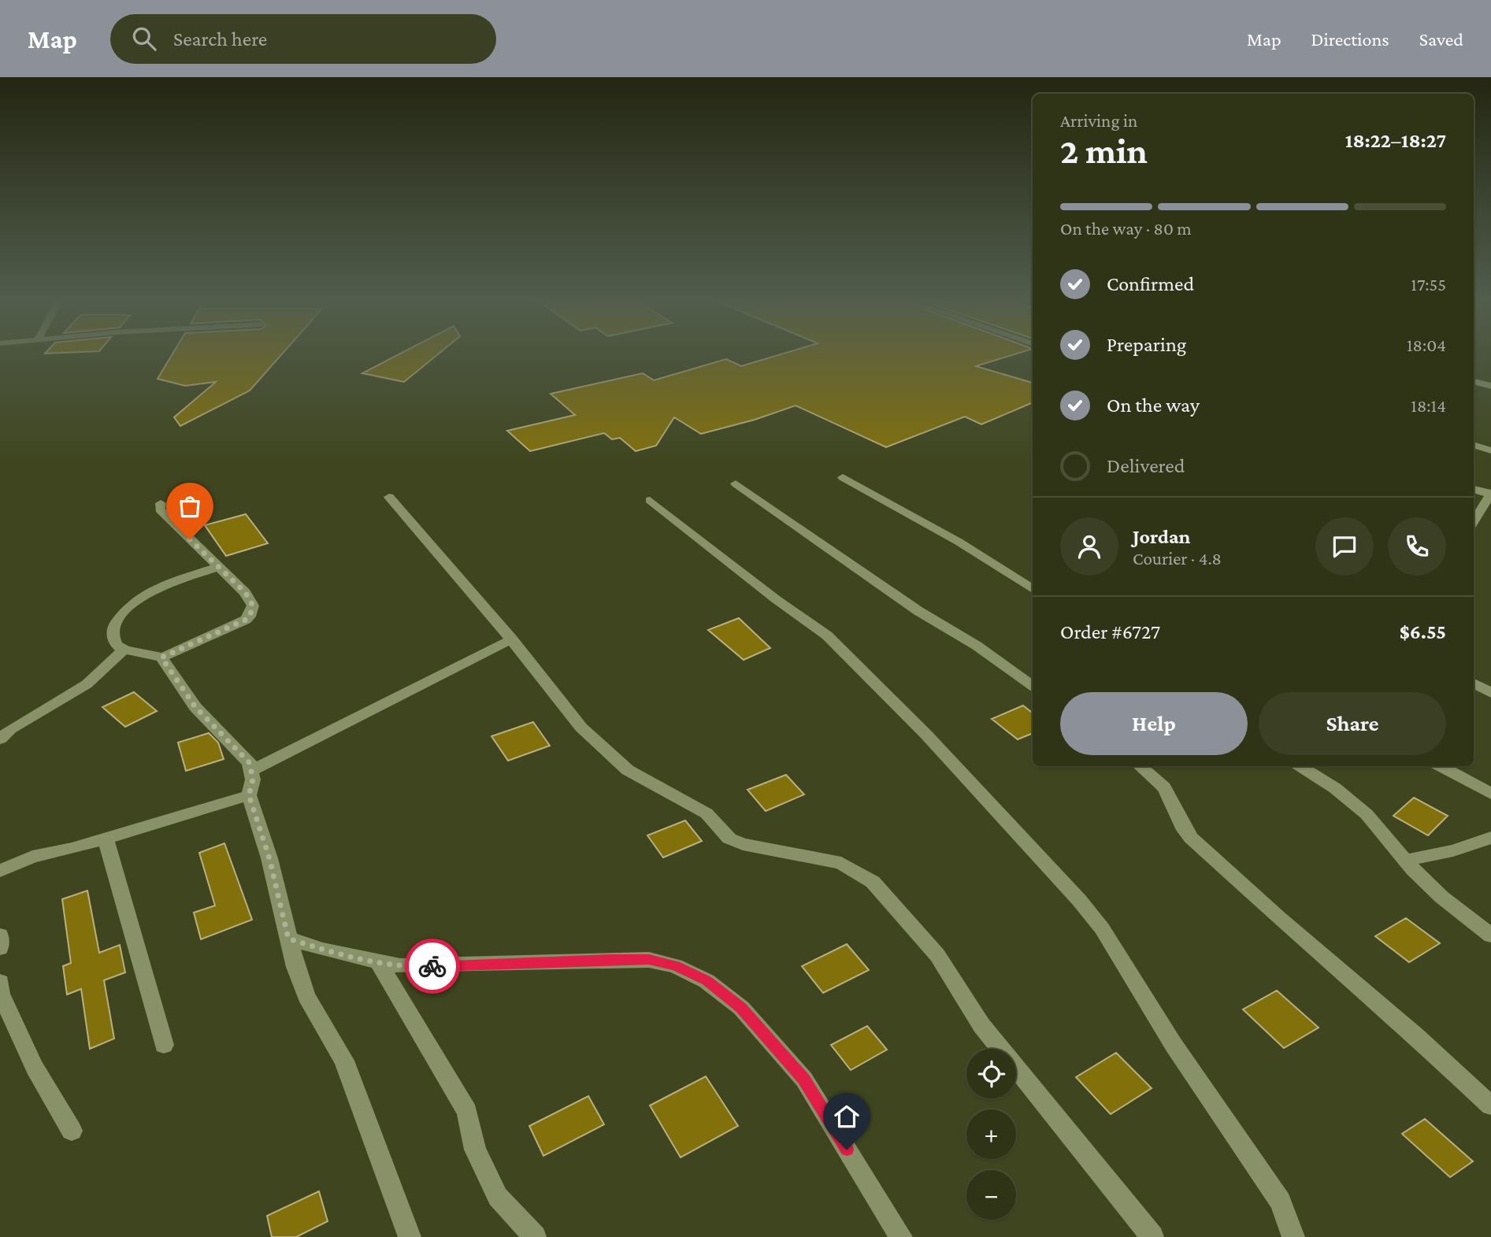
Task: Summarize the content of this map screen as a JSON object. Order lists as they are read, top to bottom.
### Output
{
  "page": {
    "header": "Map",
    "search": "Search here",
    "nav": ["Map", "Directions", "Saved"],
    "heading": ["2 min", "Arriving in", "18:22–18:27"],
    "panel": [
      "Jordan",
      "Courier · 4.8",
      "Order #6727",
      "$6.55"
    ],
    "bar": "On the way · 80 m",
    "list": [
      ["Confirmed", "17:55"],
      ["Preparing", "18:04"],
      ["On the way", "18:14"],
      "Delivered"
    ],
    "buttons": ["Help", "Share"],
    "map_buttons": ["+", "−"]
  }
}
